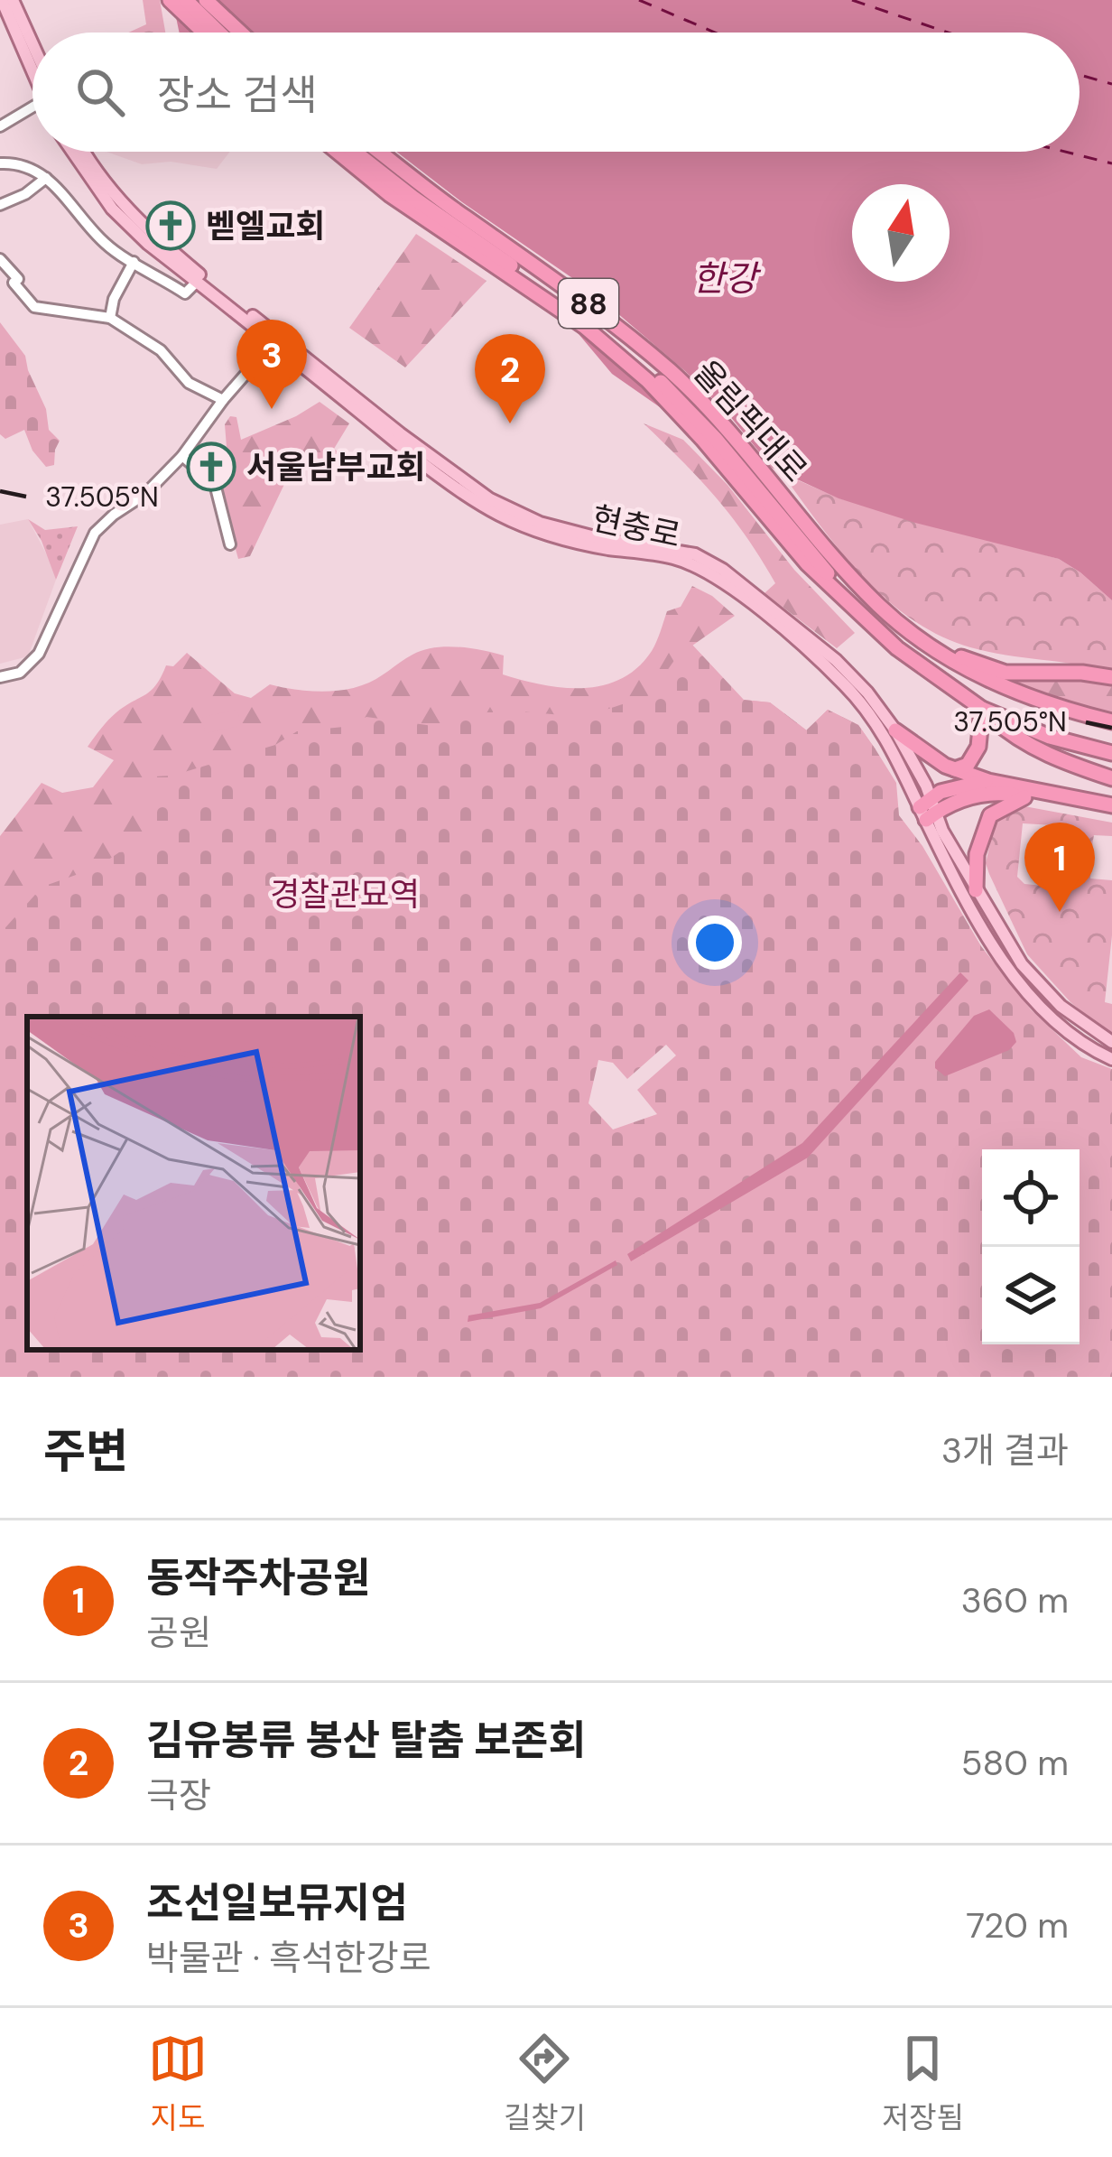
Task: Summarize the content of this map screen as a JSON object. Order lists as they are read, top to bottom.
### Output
{
  "streets": {
    "highway": ["88", "올림픽대로"],
    "main road": ["현충로"]
  },
  "water": ["한강"],
  "parks": ["경찰관묘역"],
  "places": {
    "church": ["벧엘교회", "서울남부교회"]
  },
  "north": "top",
  "page": {
    "search": "장소 검색",
    "pins": ["3", "2", "1"],
    "heading": ["주변", "3개 결과"],
    "list": [
      {
        "mark": "1",
        "name": "동작주차공원",
        "note": "공원",
        "value": "360 m"
      },
      {
        "mark": "2",
        "name": "김유봉류 봉산 탈춤 보존회",
        "note": "극장",
        "value": "580 m"
      },
      {
        "mark": "3",
        "name": "조선일보뮤지엄",
        "note": "박물관 · 흑석한강로",
        "value": "720 m"
      }
    ],
    "nav": ["지도", "길찾기", "저장됨"]
  },
  "coordinates": ["37.505°N"]
}
